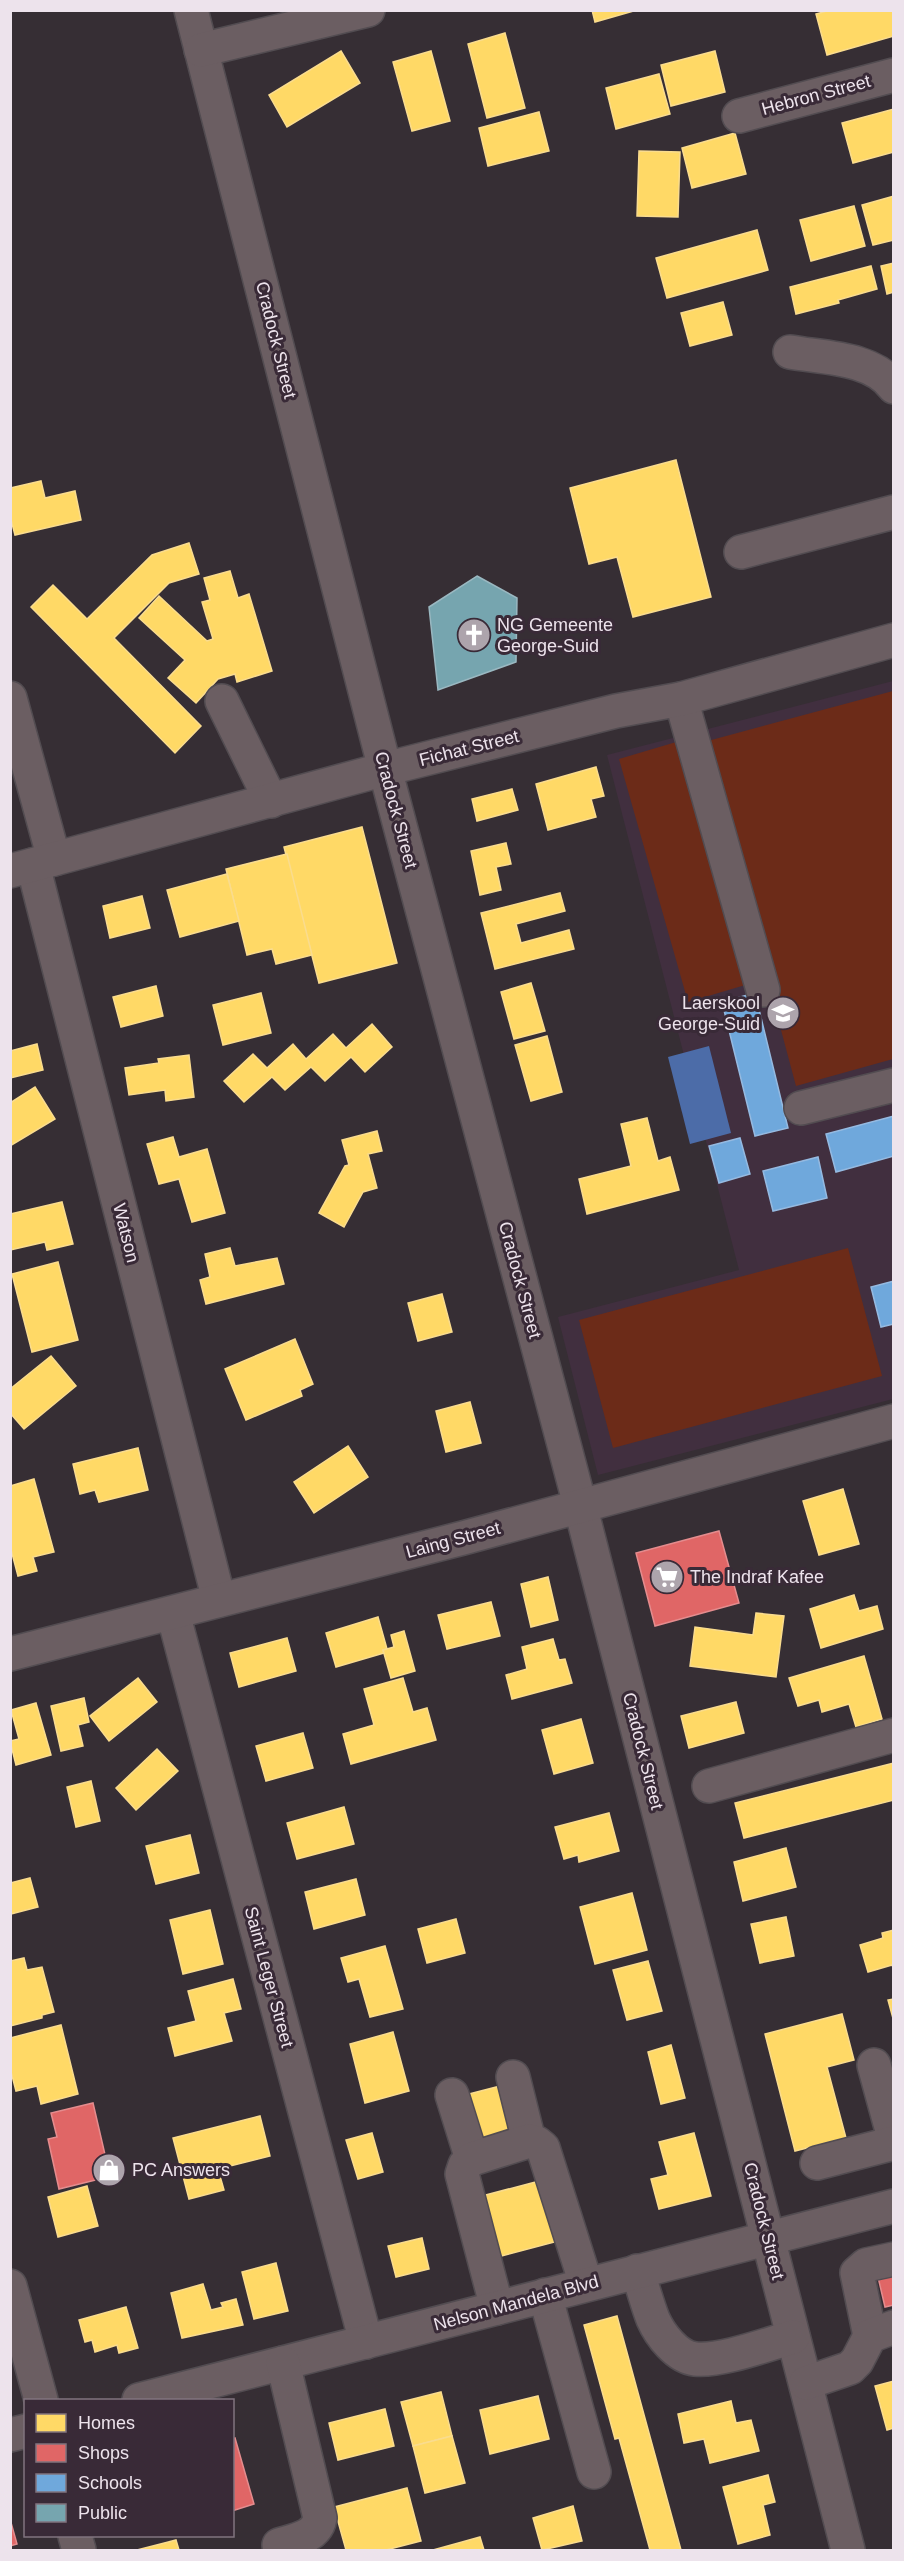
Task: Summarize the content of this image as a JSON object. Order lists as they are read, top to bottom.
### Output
{
  "streets": {
    "street": [
      "Hebron Street",
      "Cradock Street",
      "Fichat Street",
      "Watson",
      "Laing Street",
      "Saint Leger Street",
      "Nelson Mandela Blvd"
    ]
  },
  "crossings": [
    ["Cradock Street", "Fichat Street"],
    ["Cradock Street", "Laing Street"],
    ["Cradock Street", "Nelson Mandela Blvd"],
    ["Fichat Street", "Watson"],
    ["Watson", "Laing Street"],
    ["Laing Street", "Saint Leger Street"],
    ["Saint Leger Street", "Nelson Mandela Blvd"]
  ],
  "places": {
    "church": ["NG Gemeente George-Suid"],
    "school or university": ["Laerskool George-Suid"],
    "supermarket": ["The Indraf Kafee"],
    "shop": ["PC Answers"]
  },
  "legend": [
    "Homes",
    "Shops",
    "Schools",
    "Public"
  ]
}
